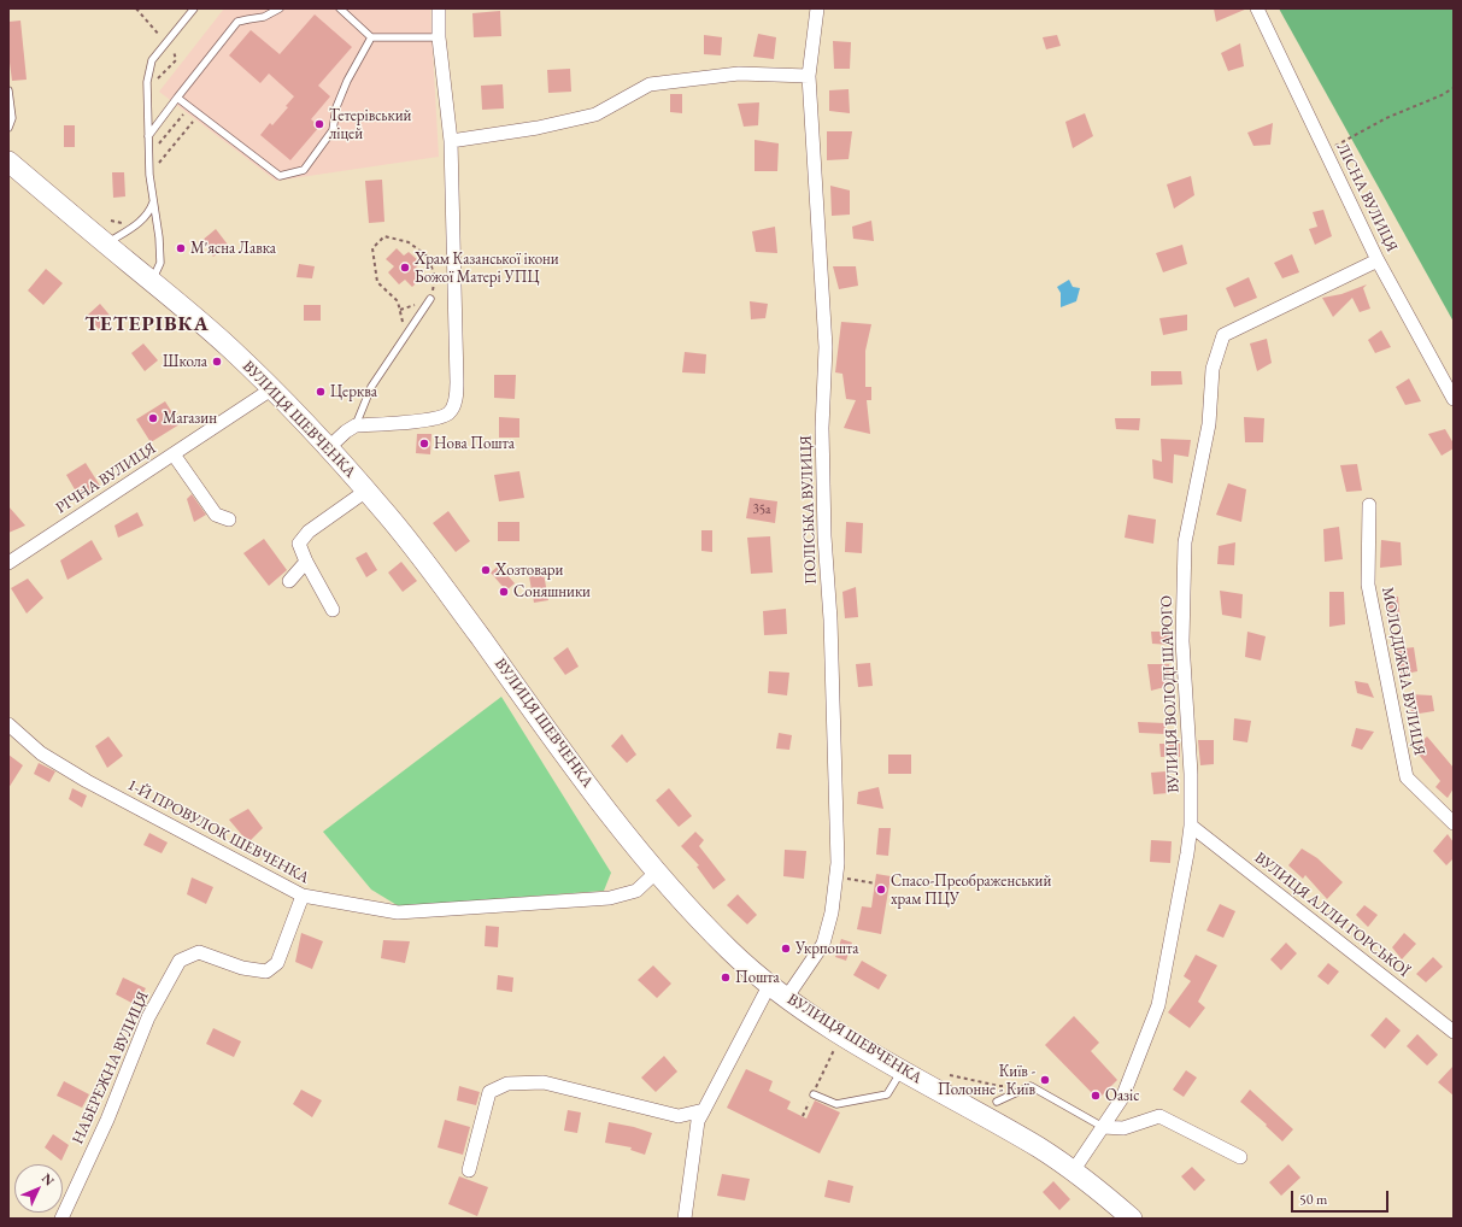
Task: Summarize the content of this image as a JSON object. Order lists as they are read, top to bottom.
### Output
{
  "streets": {
    "main road": ["ВУЛИЦЯ ШЕВЧЕНКА"],
    "street": [
      "ЛІСНА ВУЛИЦЯ",
      "РІЧНА ВУЛИЦЯ",
      "ПОЛІСЬКА ВУЛИЦЯ",
      "МОЛОДІЖНА ВУЛИЦЯ",
      "ВУЛИЦЯ ВОЛОДІ ШАРОГО",
      "1-Й ПРОВУЛОК ШЕВЧЕНКА",
      "ВУЛИЦЯ АЛЛИ ГОРСЬКОЇ",
      "НАБЕРЕЖНА ВУЛИЦЯ"
    ]
  },
  "crossings": [
    ["ЛІСНА ВУЛИЦЯ", "ВУЛИЦЯ ВОЛОДІ ШАРОГО"],
    ["ВУЛИЦЯ ШЕВЧЕНКА", "РІЧНА ВУЛИЦЯ"],
    ["ВУЛИЦЯ ШЕВЧЕНКА", "ПОЛІСЬКА ВУЛИЦЯ"],
    ["ВУЛИЦЯ ШЕВЧЕНКА", "ВУЛИЦЯ ВОЛОДІ ШАРОГО"],
    ["ВУЛИЦЯ ШЕВЧЕНКА", "1-Й ПРОВУЛОК ШЕВЧЕНКА"],
    ["ВУЛИЦЯ ВОЛОДІ ШАРОГО", "ВУЛИЦЯ АЛЛИ ГОРСЬКОЇ"],
    ["1-Й ПРОВУЛОК ШЕВЧЕНКА", "НАБЕРЕЖНА ВУЛИЦЯ"]
  ],
  "districts": ["ТЕТЕРІВКА"],
  "places": [
    "Тетерівський ліцей",
    "М'ясна Лавка",
    "Храм Казанської ікони Божої Матері УПЦ",
    "Школа",
    "Церква",
    "Магазин",
    "Нова Пошта",
    "Хозтовари",
    "Соняшники",
    "Спасо-Преображенський храм ПЦУ",
    "Укрпошта",
    "Пошта",
    "Київ - Полонне - Київ",
    "Оазіс"
  ],
  "house_numbers": ["35а"],
  "scale_bar": "50 m",
  "north": "top right"
}
